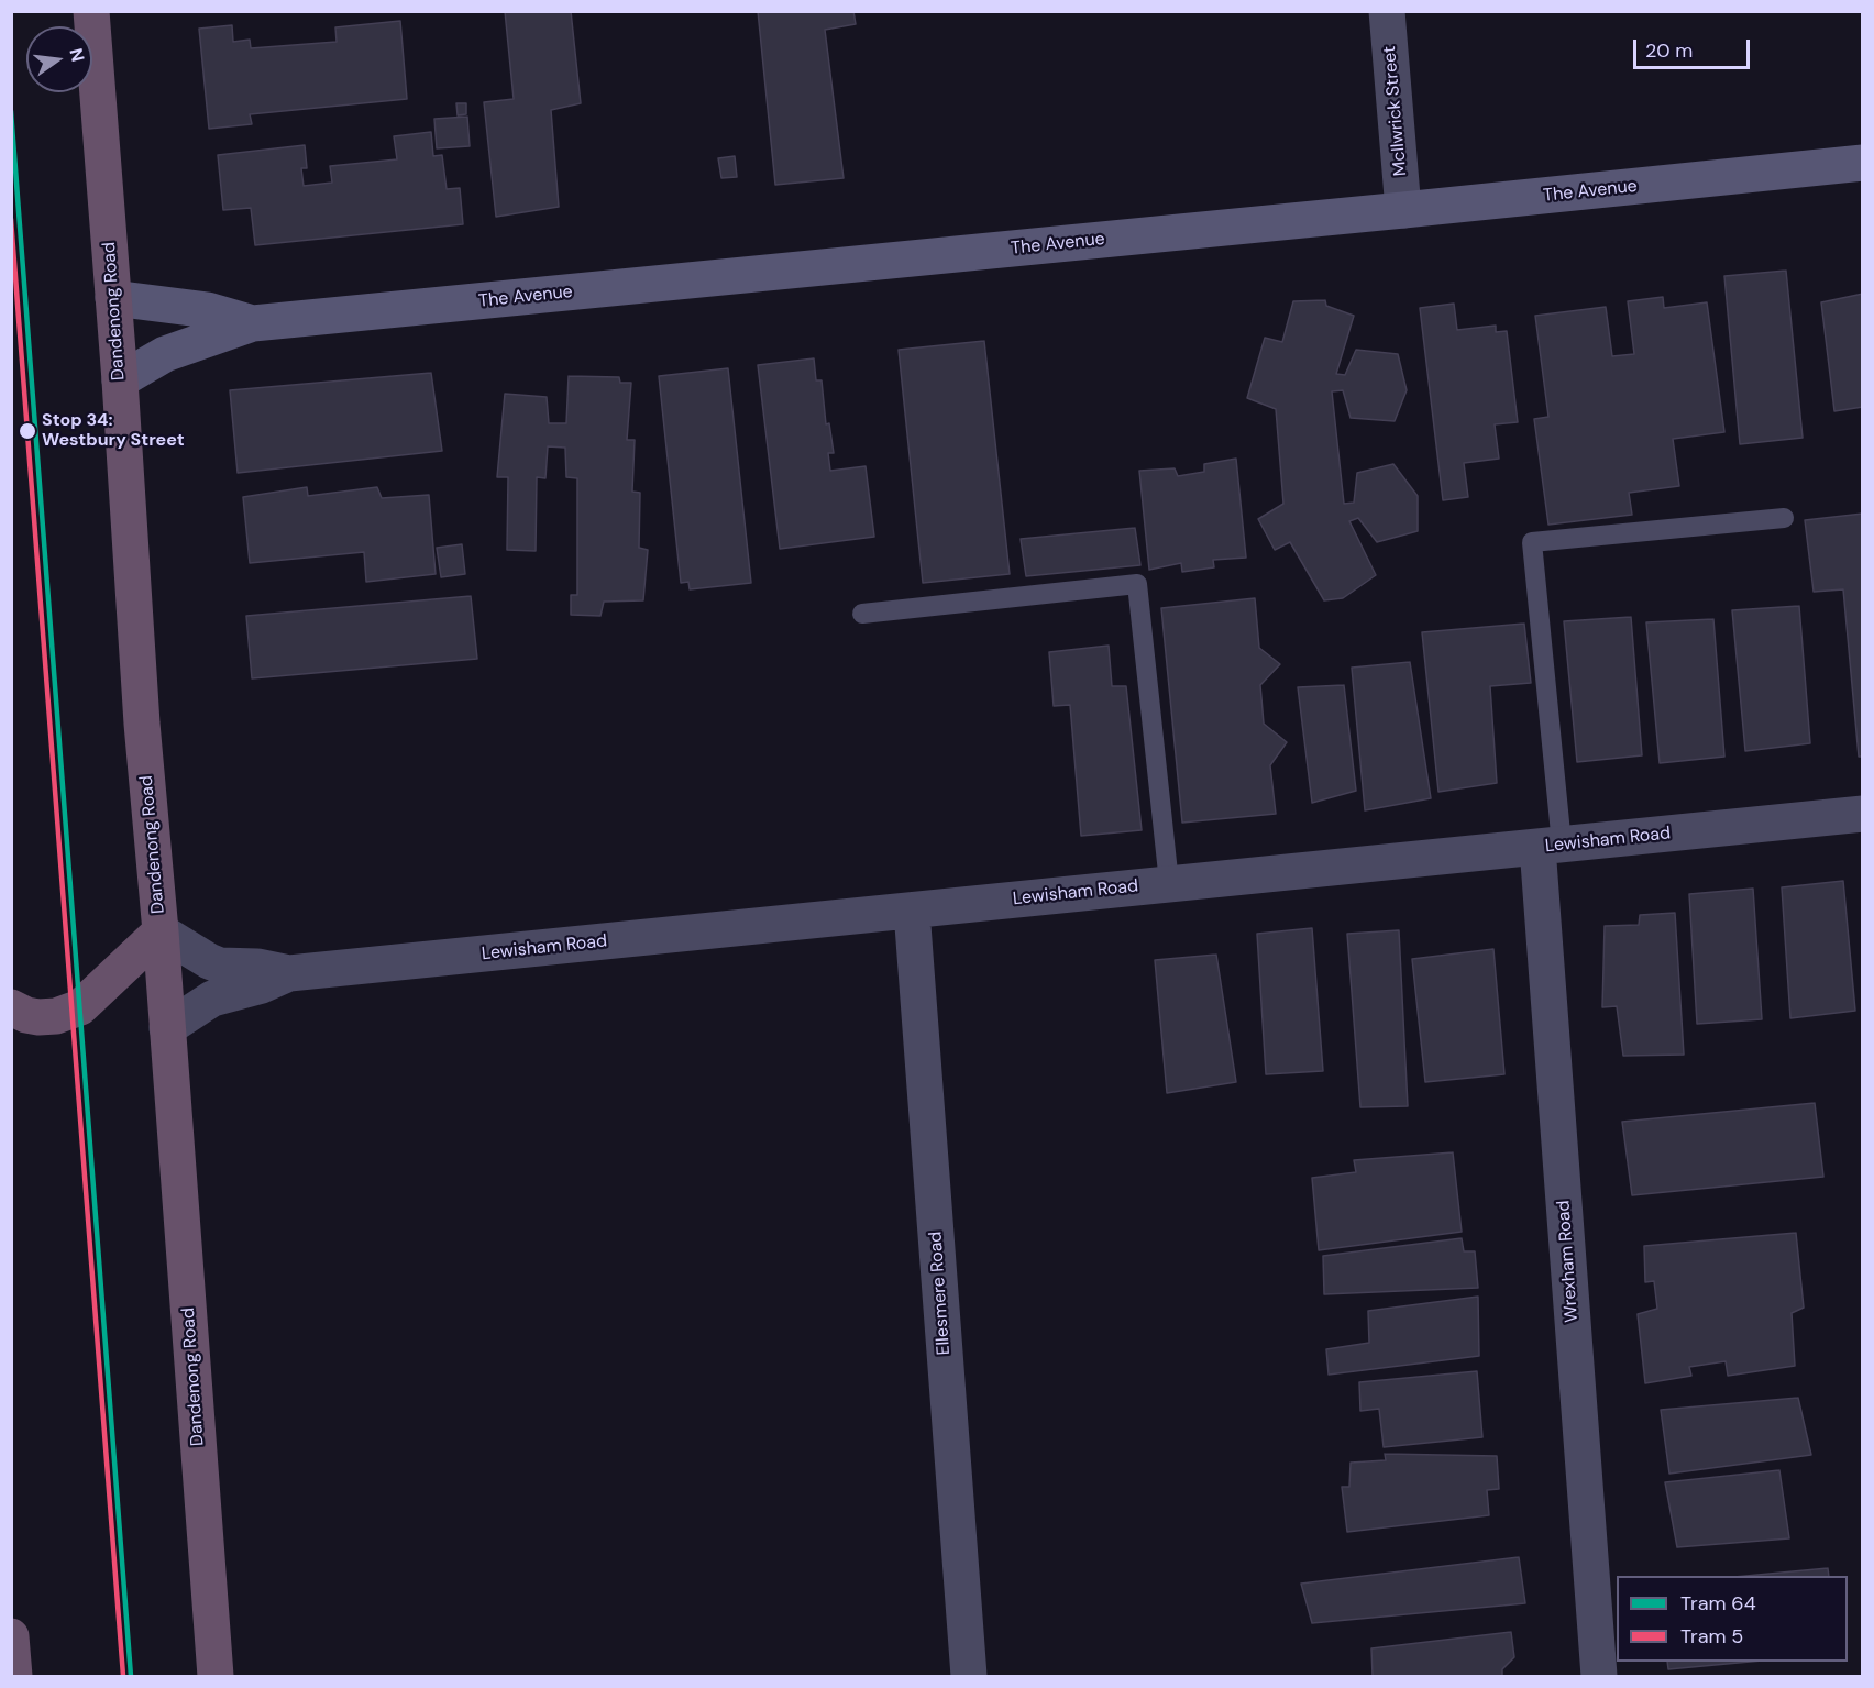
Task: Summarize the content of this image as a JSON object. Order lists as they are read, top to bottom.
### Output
{
  "streets": {
    "highway": ["Dandenong Road"],
    "street": [
      "McIlwrick Street",
      "The Avenue",
      "Lewisham Road",
      "Wrexham Road",
      "Ellesmere Road"
    ]
  },
  "crossings": [
    ["McIlwrick Street", "The Avenue"],
    ["The Avenue", "Dandenong Road"],
    ["Dandenong Road", "Lewisham Road"],
    ["Lewisham Road", "Wrexham Road"],
    ["Lewisham Road", "Ellesmere Road"]
  ],
  "places": ["Stop 34: Westbury Street"],
  "lines": ["tram line 64", "tram line 5"],
  "legend": ["Tram 64", "Tram 5"],
  "scale_bar": "20 m",
  "north": "right"
}
